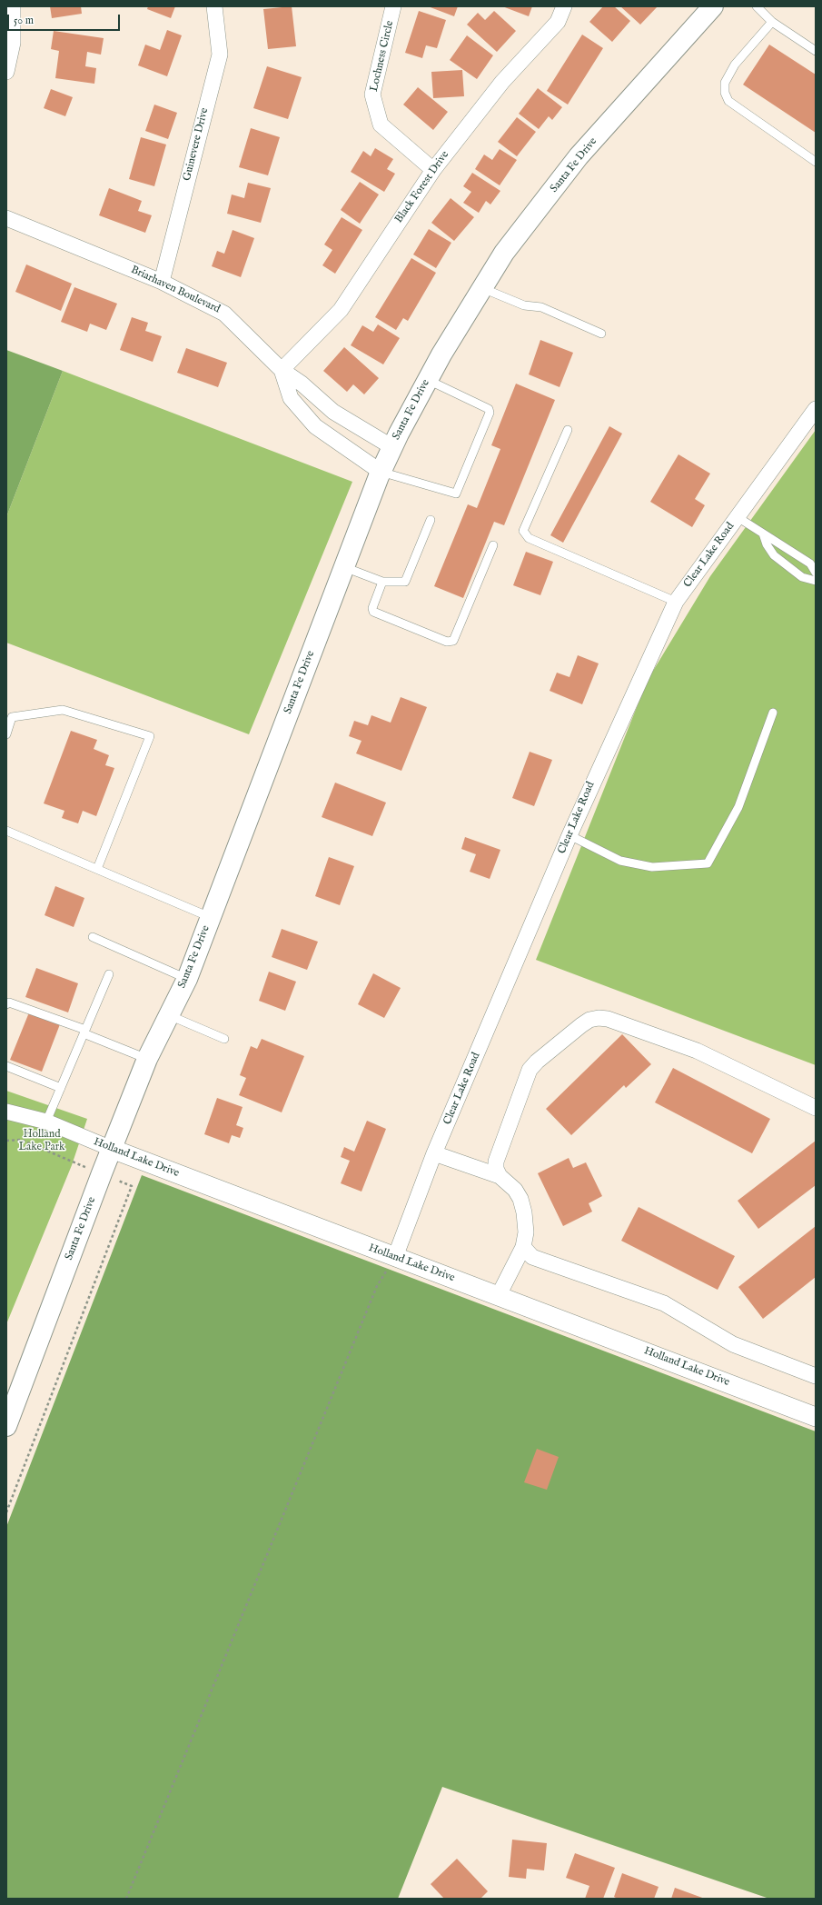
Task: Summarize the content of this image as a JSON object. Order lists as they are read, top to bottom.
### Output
{
  "streets": {
    "main road": ["Santa Fe Drive"],
    "street": [
      "Lochness Circle",
      "Guinevere Drive",
      "Black Forest Drive",
      "Briarhaven Boulevard",
      "Clear Lake Road",
      "Holland Lake Drive"
    ]
  },
  "crossings": [
    ["Lochness Circle", "Black Forest Drive"],
    ["Guinevere Drive", "Briarhaven Boulevard"],
    ["Santa Fe Drive", "Briarhaven Boulevard"],
    ["Santa Fe Drive", "Holland Lake Drive"],
    ["Black Forest Drive", "Briarhaven Boulevard"],
    ["Clear Lake Road", "Holland Lake Drive"]
  ],
  "parks": ["Holland Lake Park"],
  "scale_bar": "50 m"
}
